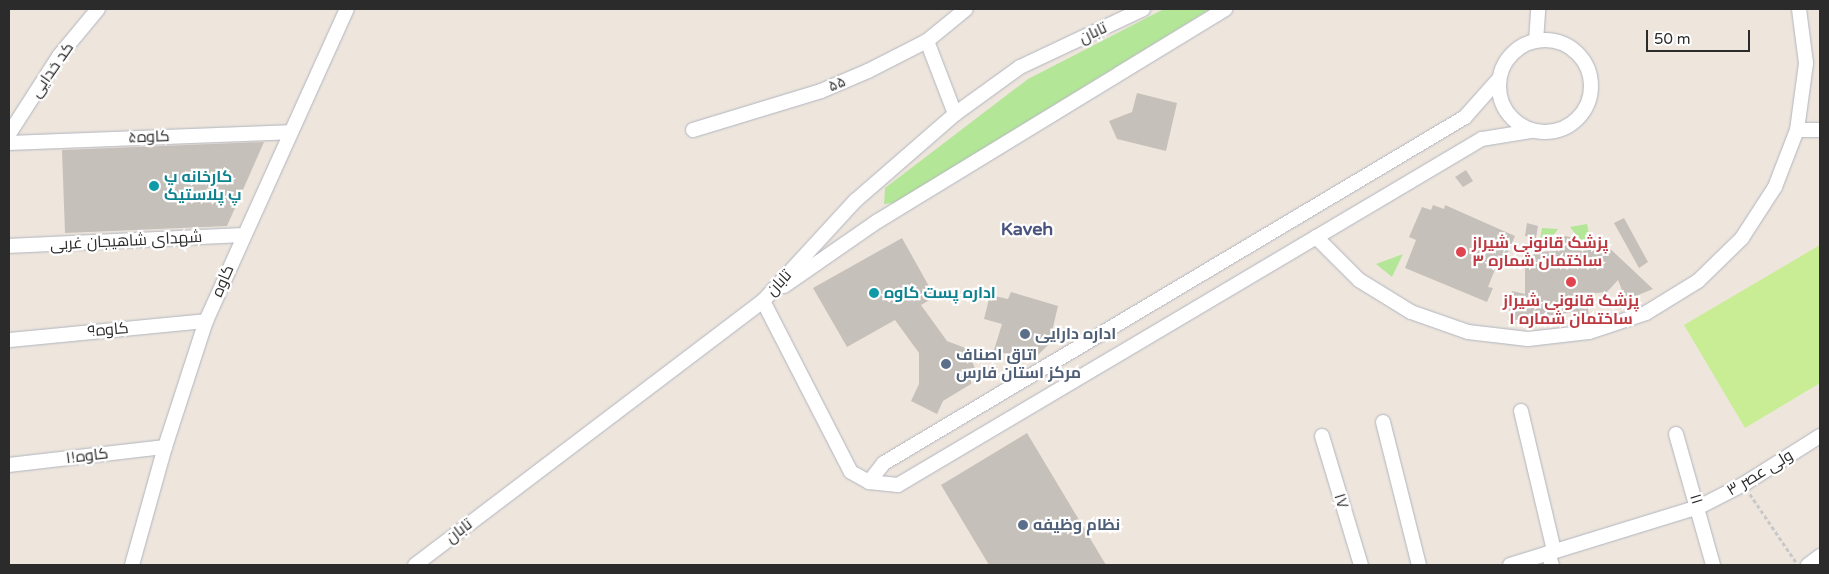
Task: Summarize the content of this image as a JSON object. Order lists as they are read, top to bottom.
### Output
{
  "streets": {
    "street": [
      "تابان",
      "کد خدایی",
      "۵۵",
      "کاوه۵",
      "شهدای شاهیجان غربی",
      "کاوه",
      "کاوه۹",
      "کاوه۱۱",
      "ولی عصر ۳",
      "۱۱",
      "۱۷"
    ]
  },
  "crossings": [
    ["کاوه۵", "کاوه"],
    ["شهدای شاهیجان غربی", "کاوه"],
    ["کاوه", "کاوه۹"],
    ["کاوه", "کاوه۱۱"],
    ["ولی عصر ۳", "۱۱"]
  ],
  "districts": ["Kaveh"],
  "places": [
    "کارخانه پ پ پلاستیک",
    "پزشک قانونی شیراز ساختمان شماره ٣",
    "پزشک قانونی شیراز ساختمان شماره ۱",
    "اداره پست کاوه",
    "اداره دارایی",
    "اتاق اصناف مرکز استان فارس",
    "نظام وظیفه"
  ],
  "scale_bar": "50 m"
}
